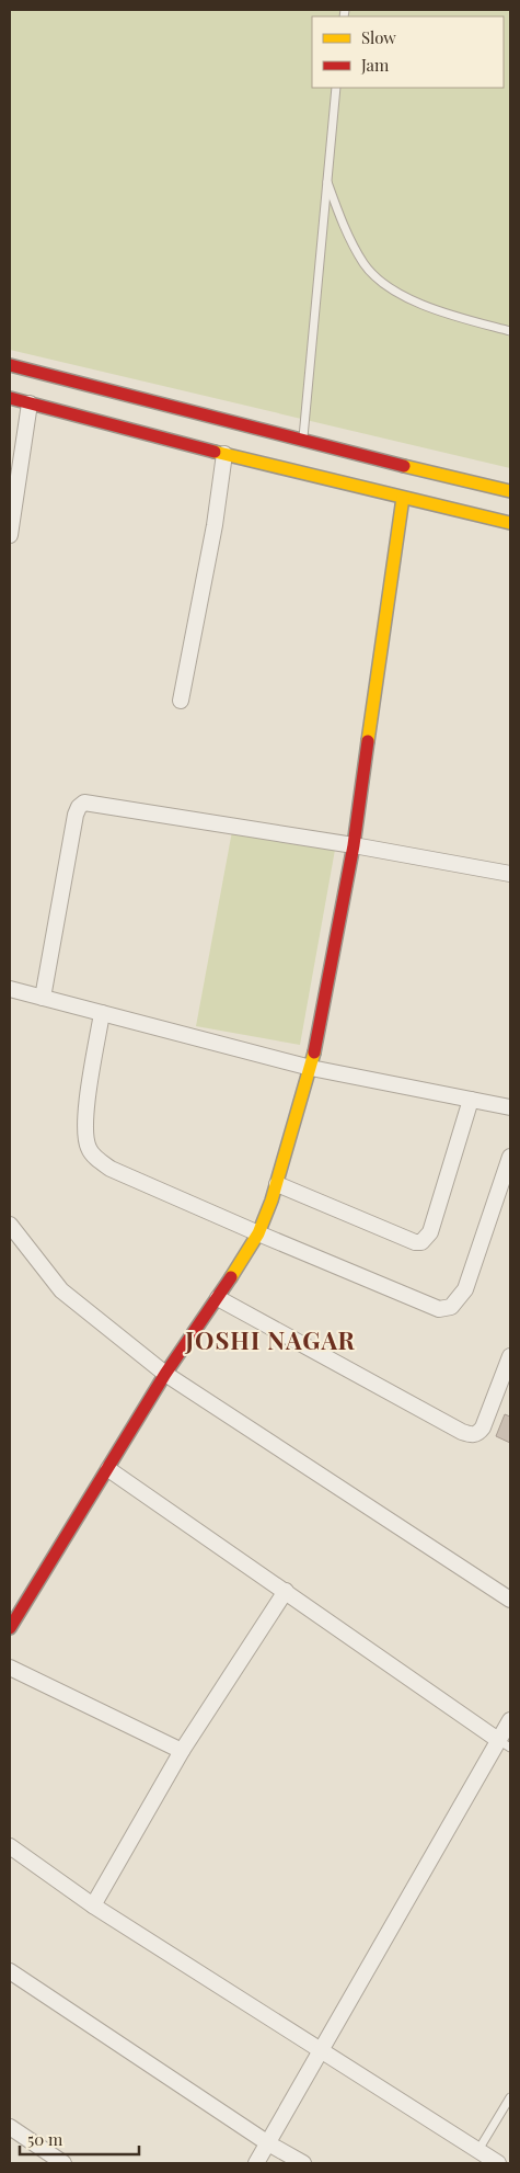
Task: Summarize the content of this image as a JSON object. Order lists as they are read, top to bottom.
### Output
{
  "districts": ["JOSHI NAGAR"],
  "legend": ["Slow", "Jam"],
  "scale_bar": "50 m"
}
